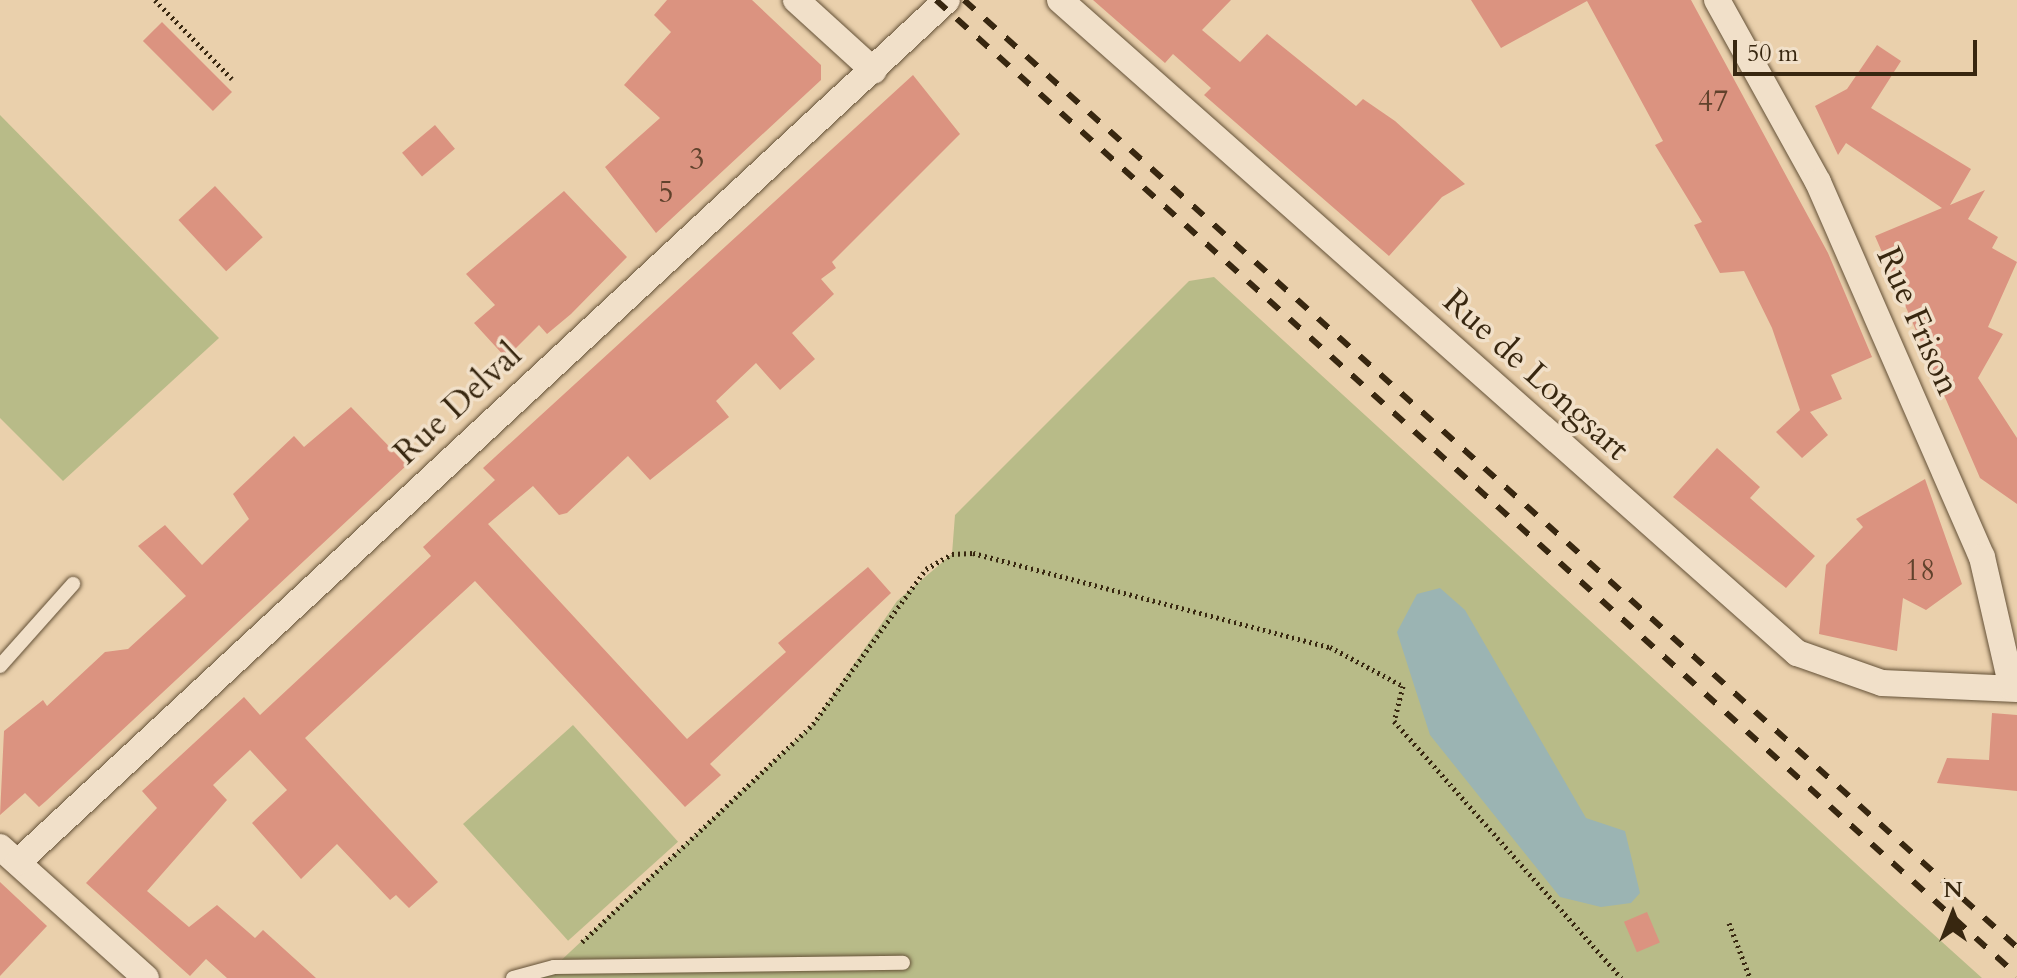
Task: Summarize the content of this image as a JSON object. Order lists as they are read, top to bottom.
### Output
{
  "streets": {
    "street": ["Rue Frison", "Rue de Longsart", "Rue Delval"]
  },
  "crossings": [
    ["Rue Frison", "Rue de Longsart"]
  ],
  "house_numbers": [
    "47",
    "3",
    "5",
    "18"
  ],
  "scale_bar": "50 m",
  "north": "top"
}
